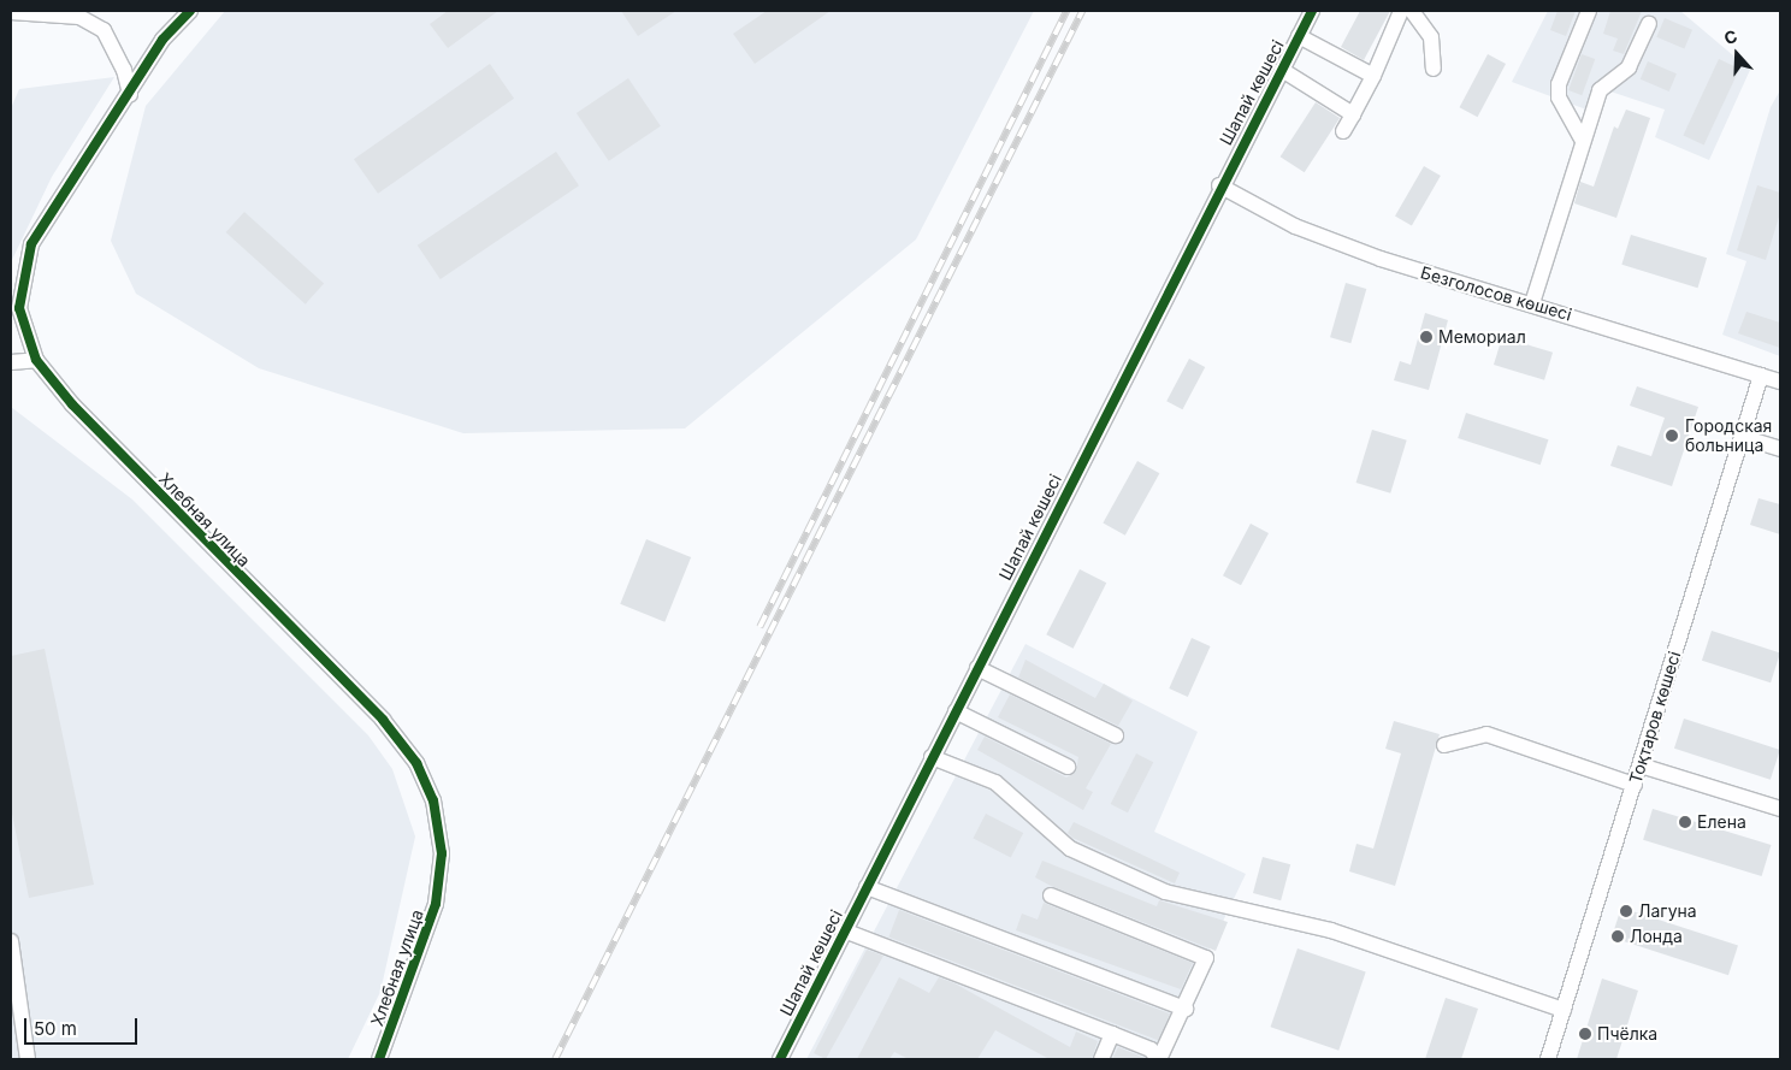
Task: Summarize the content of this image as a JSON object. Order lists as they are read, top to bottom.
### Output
{
  "streets": {
    "street": [
      "Шапай көшесі",
      "Безголосов көшесі",
      "Хлебная улица",
      "Тоқтаров көшесі"
    ]
  },
  "crossings": [
    ["Шапай көшесі", "Безголосов көшесі"],
    ["Безголосов көшесі", "Тоқтаров көшесі"]
  ],
  "places": [
    "Мемориал",
    "Городская больница",
    "Елена",
    "Лагуна",
    "Лонда",
    "Пчёлка"
  ],
  "scale_bar": "50 m",
  "north": "top"
}
